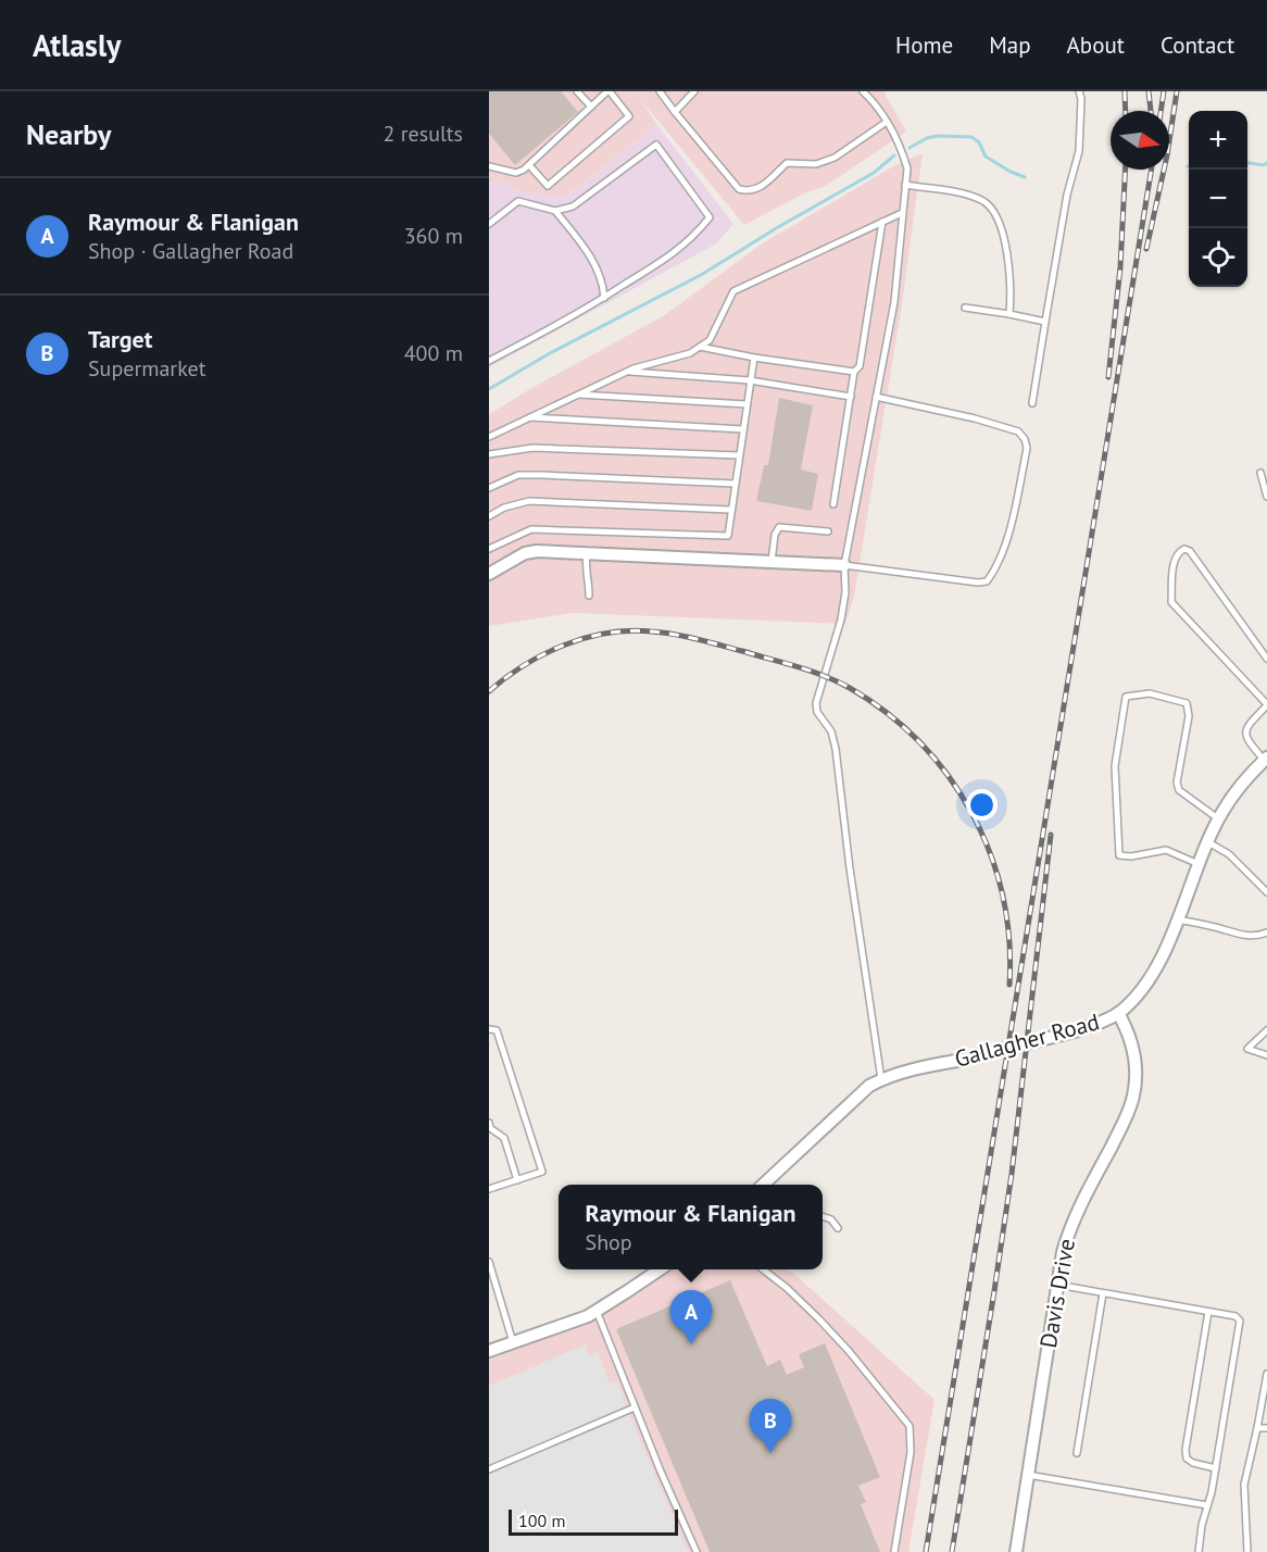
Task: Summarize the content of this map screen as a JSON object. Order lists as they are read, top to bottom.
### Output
{
  "streets": {
    "street": ["Gallagher Road", "Davis Drive"]
  },
  "crossings": [
    ["Gallagher Road", "Davis Drive"]
  ],
  "scale_bar": "100 m",
  "north": "right",
  "page": {
    "header": "Atlasly",
    "nav": [
      "Home",
      "Map",
      "About",
      "Contact"
    ],
    "heading": ["Nearby", "2 results"],
    "map_buttons": ["+", "−"],
    "list": [
      {
        "mark": "A",
        "name": "Raymour & Flanigan",
        "note": "Shop · Gallagher Road",
        "value": "360 m"
      },
      {
        "mark": "B",
        "name": "Target",
        "note": "Supermarket",
        "value": "400 m"
      }
    ],
    "popup": ["Raymour & Flanigan", "Shop"],
    "pins": ["A", "B"],
    "scale": "100 m"
  }
}
